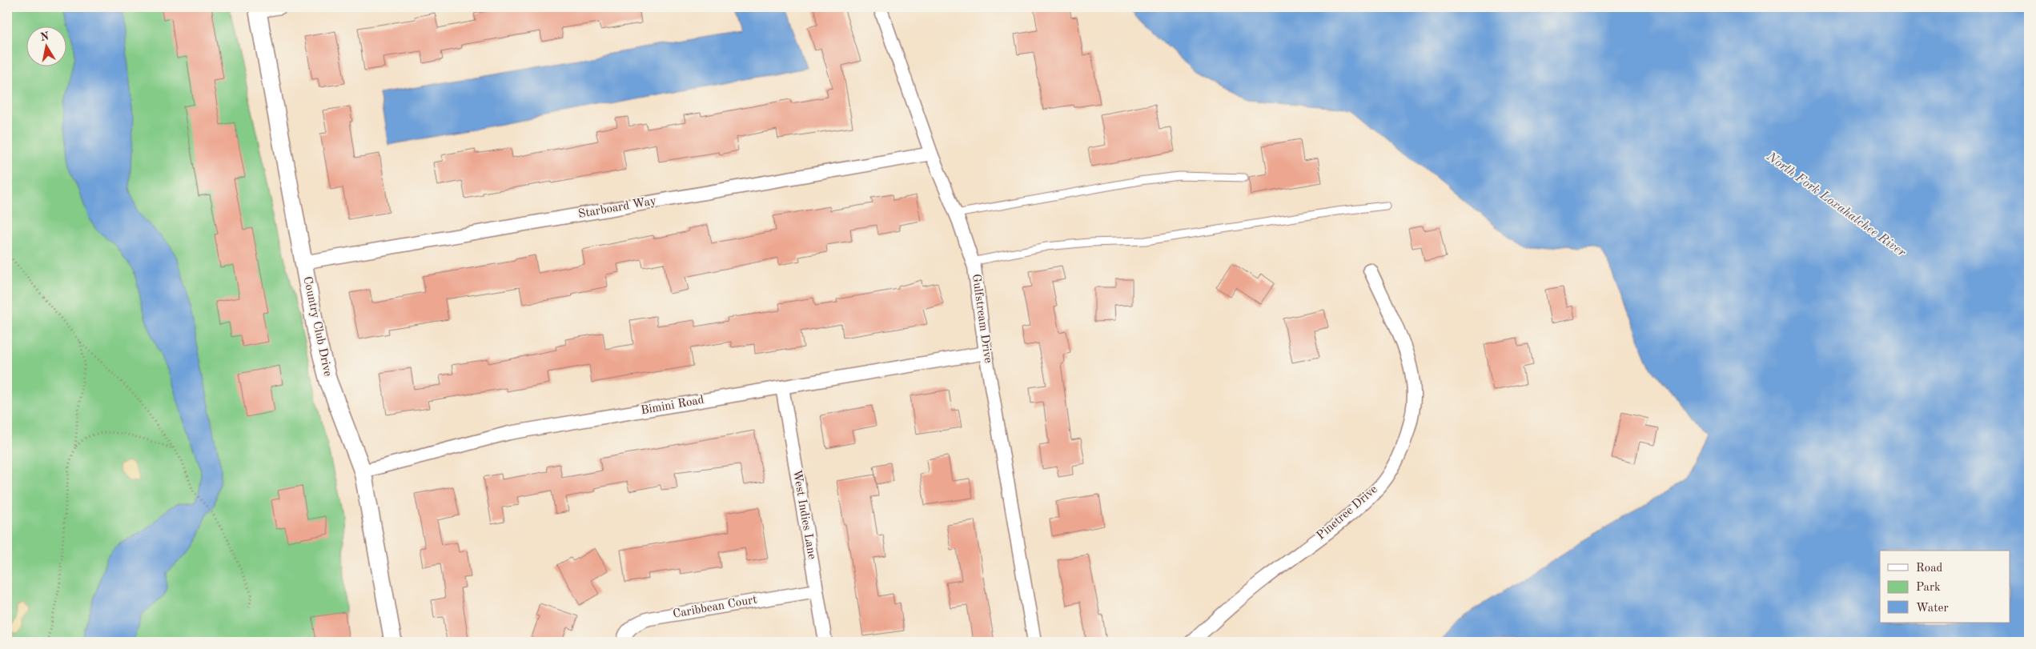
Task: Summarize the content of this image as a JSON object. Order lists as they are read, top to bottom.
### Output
{
  "streets": {
    "street": [
      "Starboard Way",
      "Gulfstream Drive",
      "Country Club Drive",
      "Bimini Road",
      "Pinetree Drive",
      "West Indies Lane",
      "Caribbean Court"
    ]
  },
  "crossings": [
    ["Starboard Way", "Gulfstream Drive"],
    ["Starboard Way", "Country Club Drive"],
    ["Gulfstream Drive", "Bimini Road"],
    ["Country Club Drive", "Bimini Road"],
    ["Bimini Road", "West Indies Lane"],
    ["West Indies Lane", "Caribbean Court"]
  ],
  "water": ["North Fork Loxahatchee River"],
  "legend": ["Road", "Park", "Water"],
  "north": "top"
}
